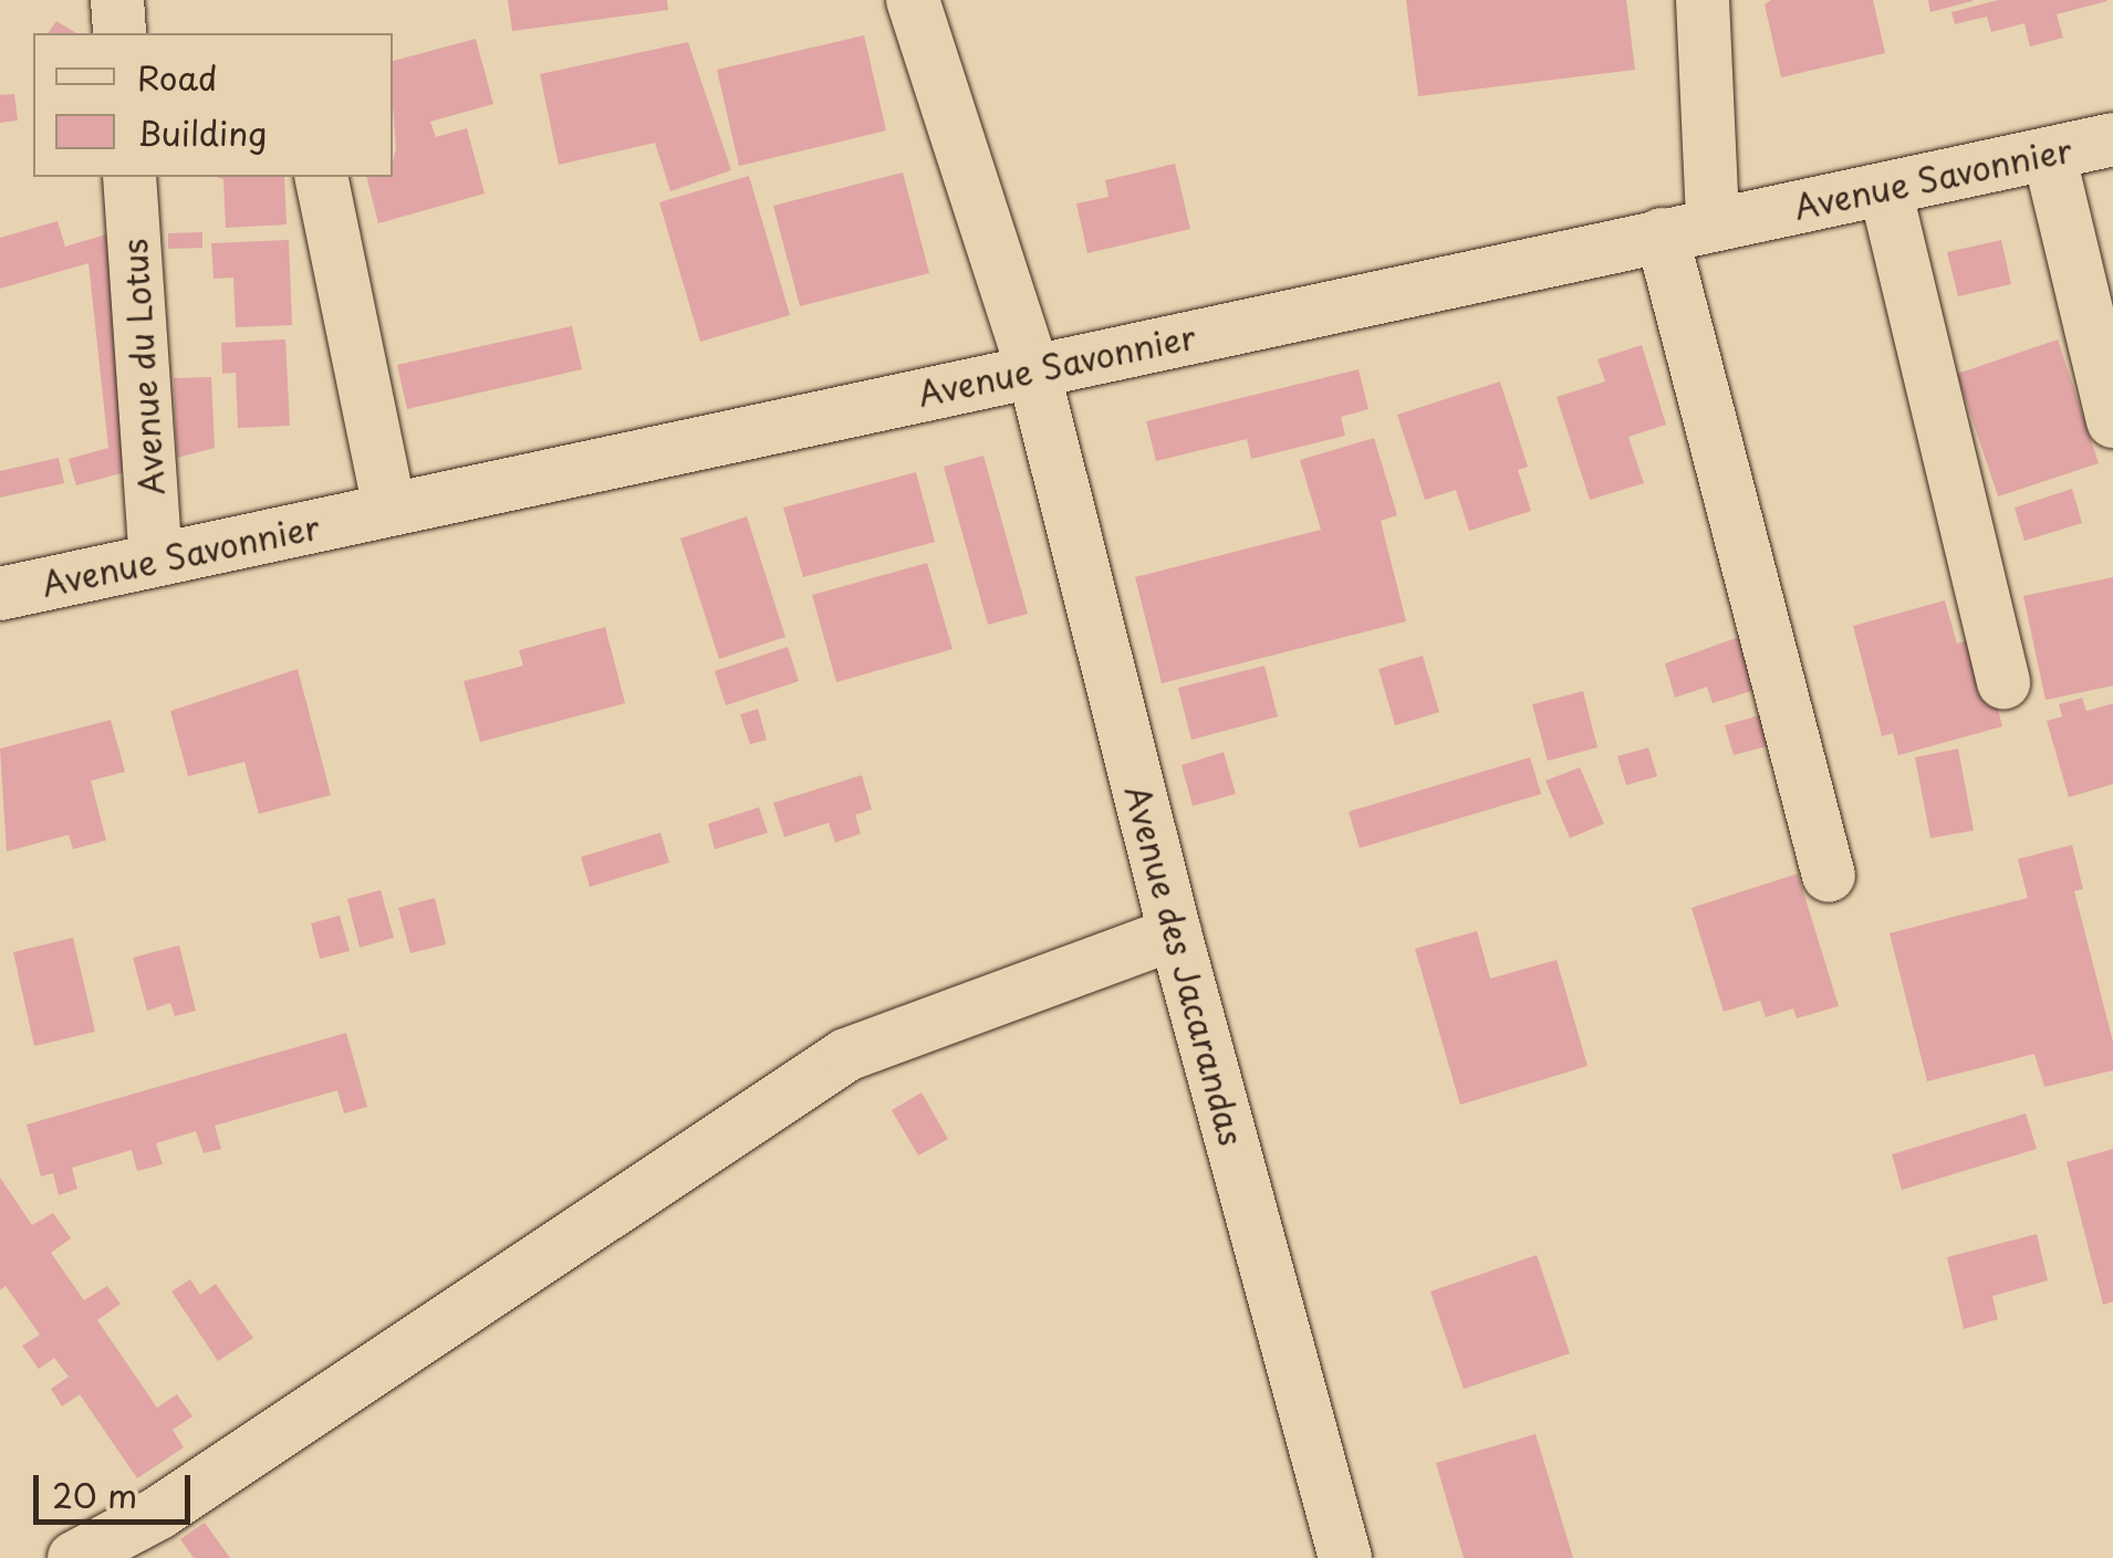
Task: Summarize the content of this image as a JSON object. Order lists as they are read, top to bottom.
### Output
{
  "streets": {
    "street": ["Avenue Savonnier", "Avenue du Lotus", "Avenue des Jacarandas"]
  },
  "crossings": [
    ["Avenue Savonnier", "Avenue du Lotus"],
    ["Avenue Savonnier", "Avenue des Jacarandas"]
  ],
  "legend": ["Road", "Building"],
  "scale_bar": "20 m"
}
